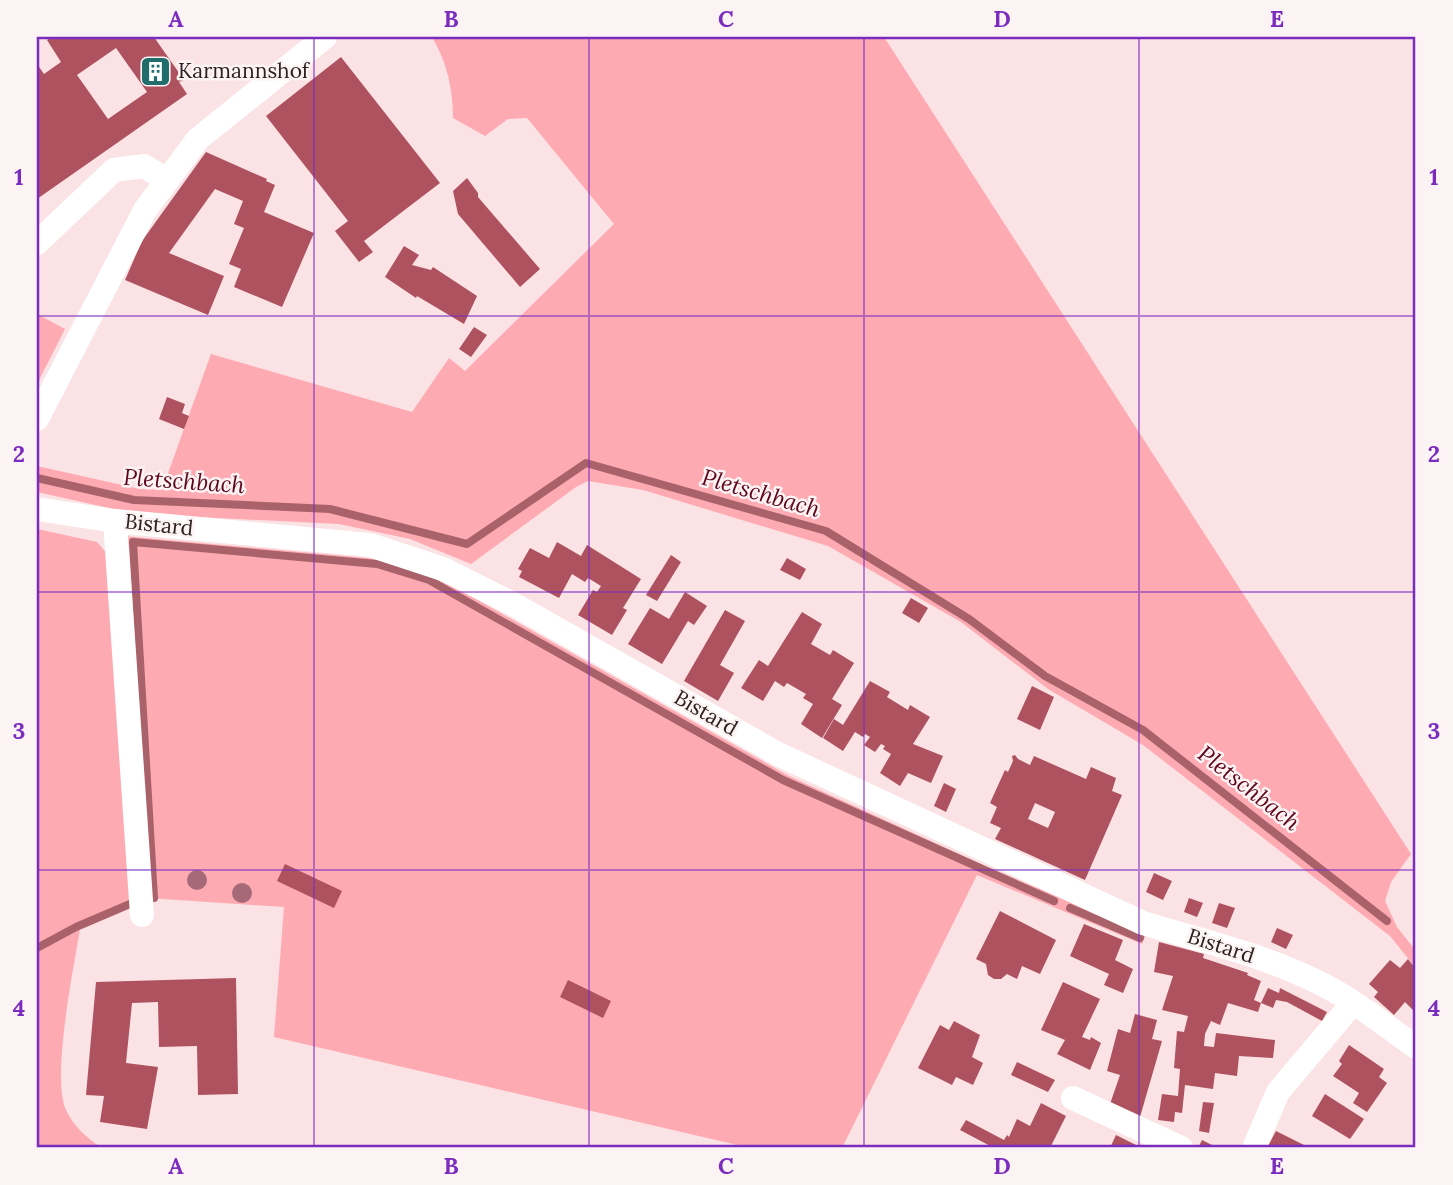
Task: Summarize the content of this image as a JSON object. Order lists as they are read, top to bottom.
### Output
{
  "streets": {
    "street": ["Bistard"]
  },
  "water": ["Pletschbach"],
  "places": {
    "building": ["Karmannshof"]
  },
  "grid": {
    "columns": [
      "A",
      "B",
      "C",
      "D",
      "E"
    ],
    "rows": [
      "1",
      "2",
      "3",
      "4"
    ]
  }
}
